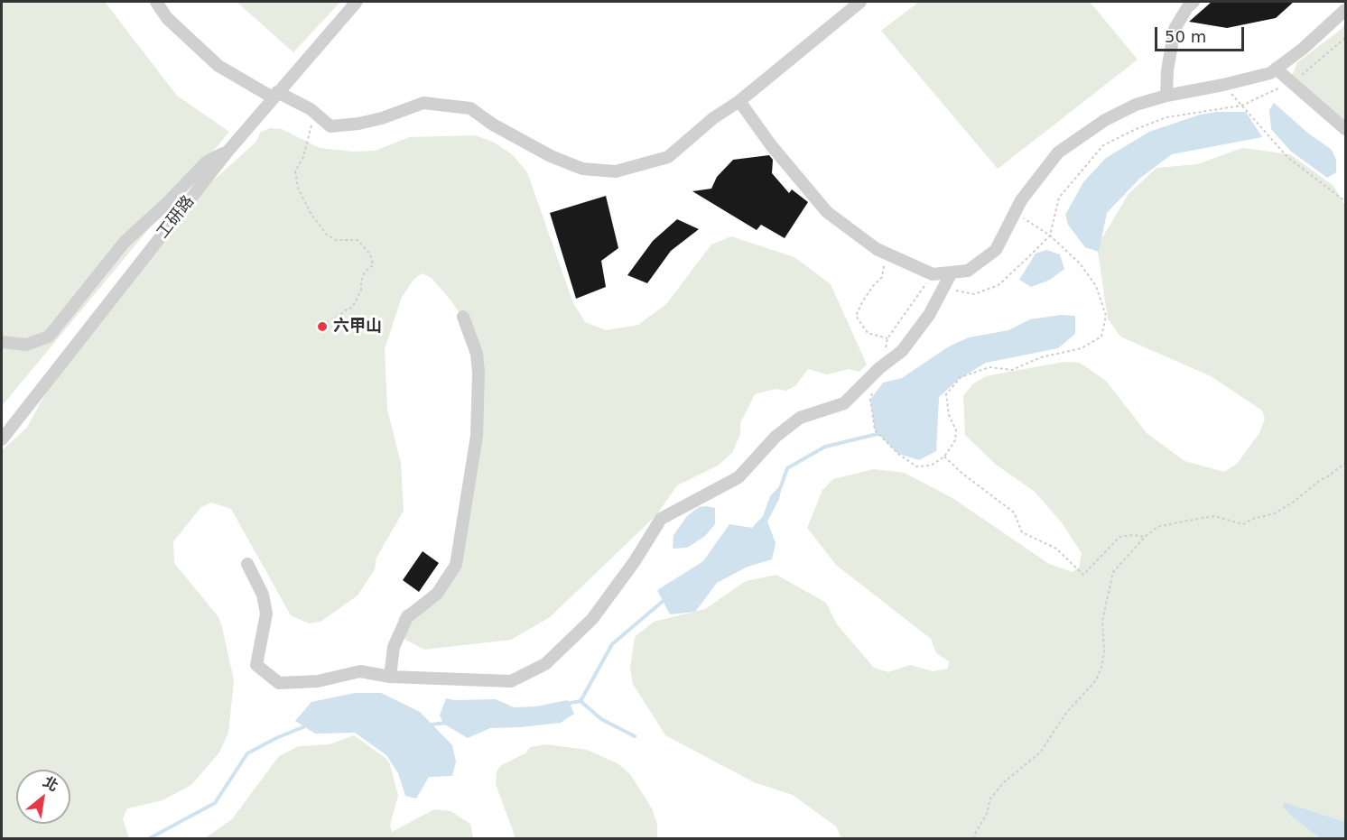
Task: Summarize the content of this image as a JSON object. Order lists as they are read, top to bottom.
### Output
{
  "streets": {
    "street": ["工研路"]
  },
  "places": ["六甲山"],
  "scale_bar": "50 m",
  "north": "top right"
}
